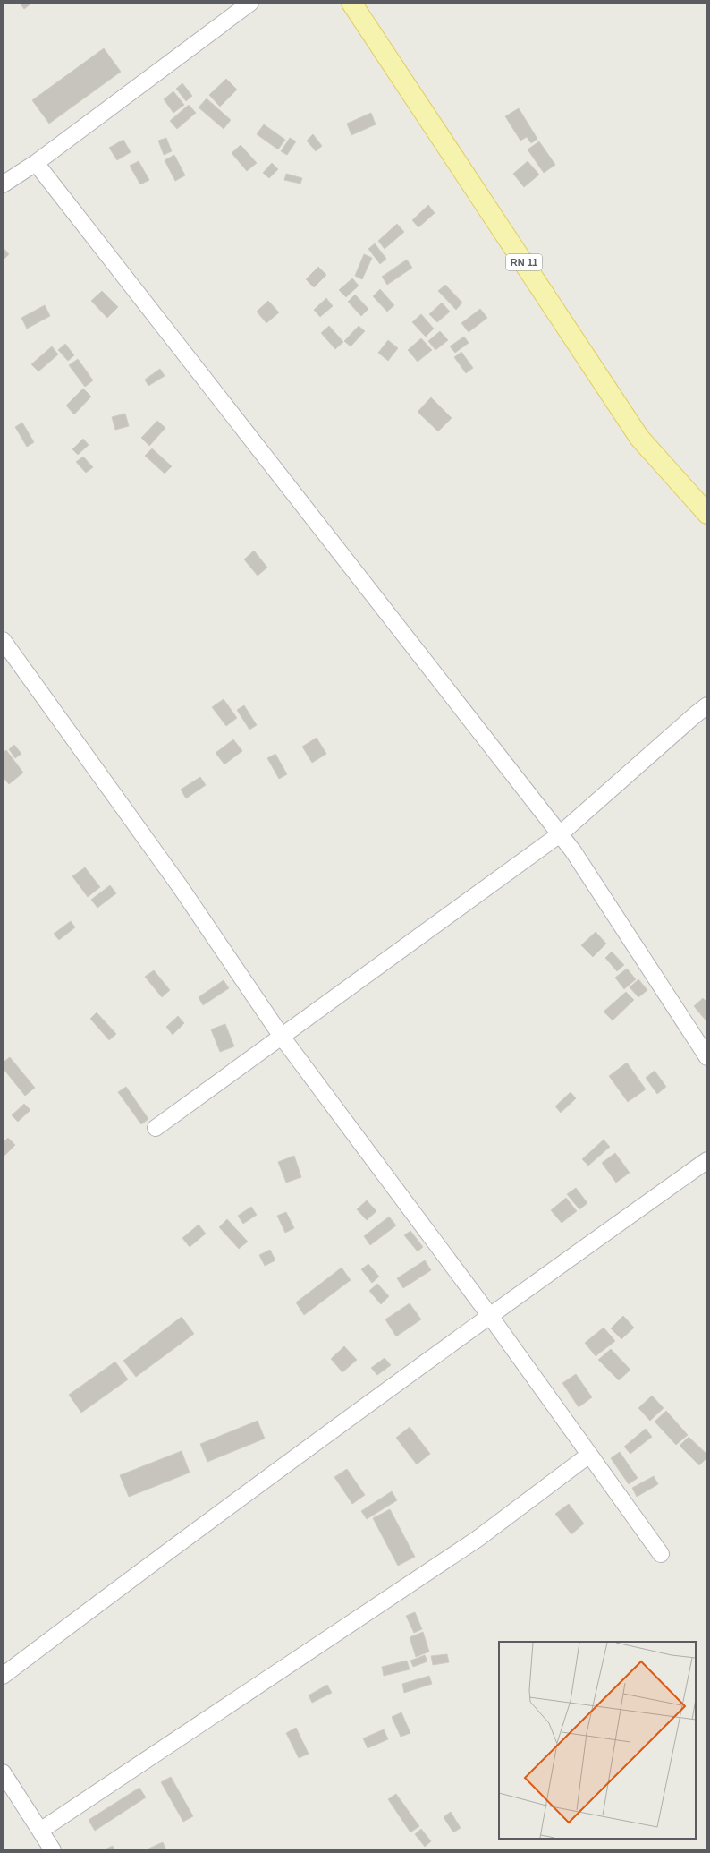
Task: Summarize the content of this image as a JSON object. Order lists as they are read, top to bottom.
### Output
{
  "streets": {
    "main road": ["RN 11"]
  }
}
